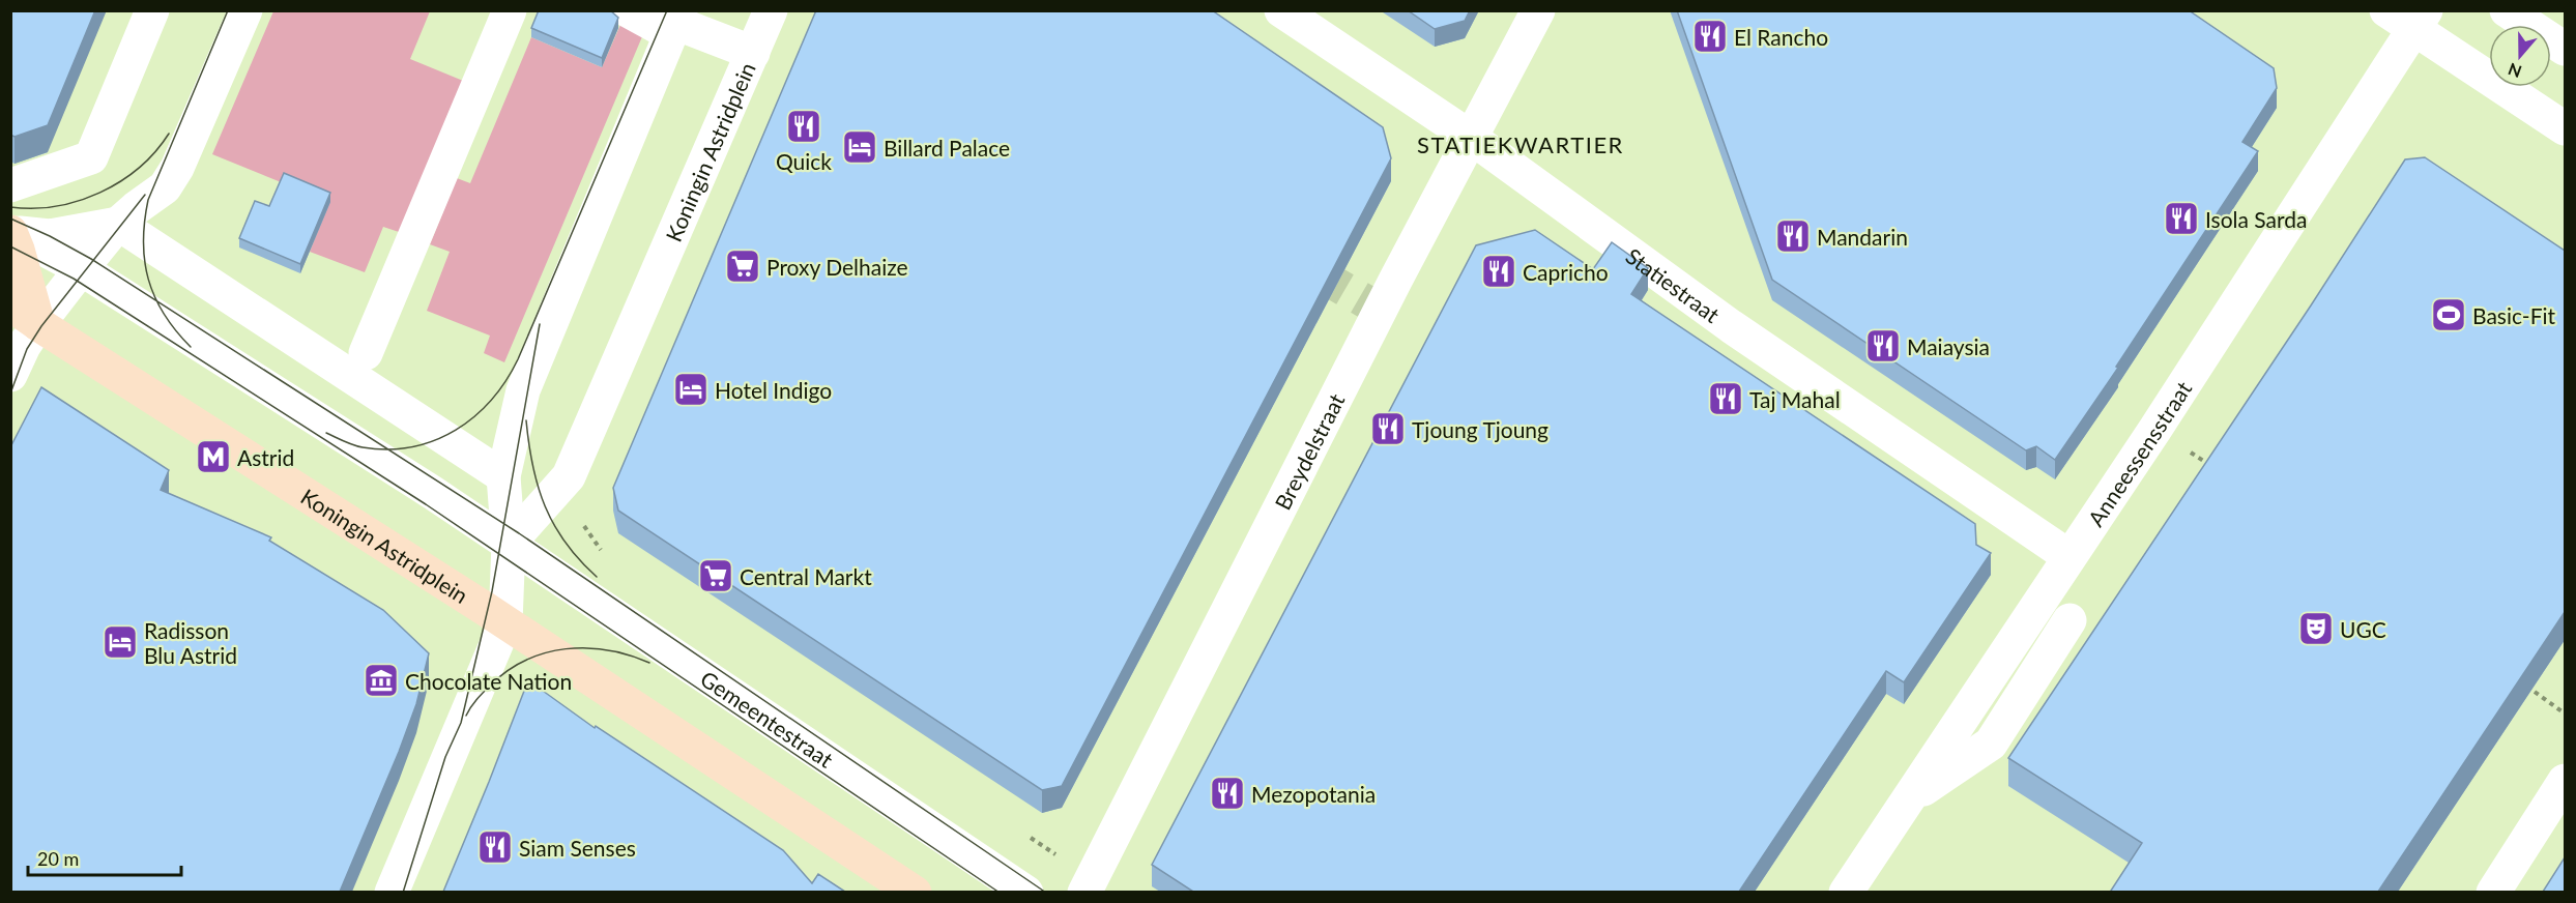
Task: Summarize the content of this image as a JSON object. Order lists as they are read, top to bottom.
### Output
{
  "streets": {
    "main road": ["Koningin Astridplein"],
    "street": [
      "Statiestraat",
      "Breydelstraat",
      "Anneessensstraat",
      "Gemeentestraat"
    ]
  },
  "crossings": [
    ["Koningin Astridplein", "Gemeentestraat"],
    ["Statiestraat", "Breydelstraat"],
    ["Statiestraat", "Anneessensstraat"]
  ],
  "districts": ["STATIEKWARTIER"],
  "places": {
    "restaurant": [
      "El Rancho",
      "Quick",
      "Isola Sarda",
      "Mandarin",
      "Capricho",
      "Maiaysia",
      "Taj Mahal",
      "Tjoung Tjoung",
      "Mezopotania",
      "Siam Senses"
    ],
    "hotel": ["Billard Palace", "Hotel Indigo", "Radisson Blu Astrid"],
    "supermarket": ["Proxy Delhaize", "Central Markt"],
    "sports": ["Basic-Fit"],
    "metro station": ["Astrid"],
    "theatre": ["UGC"],
    "museum": ["Chocolate Nation"]
  },
  "scale_bar": "20 m",
  "north": "bottom"
}
